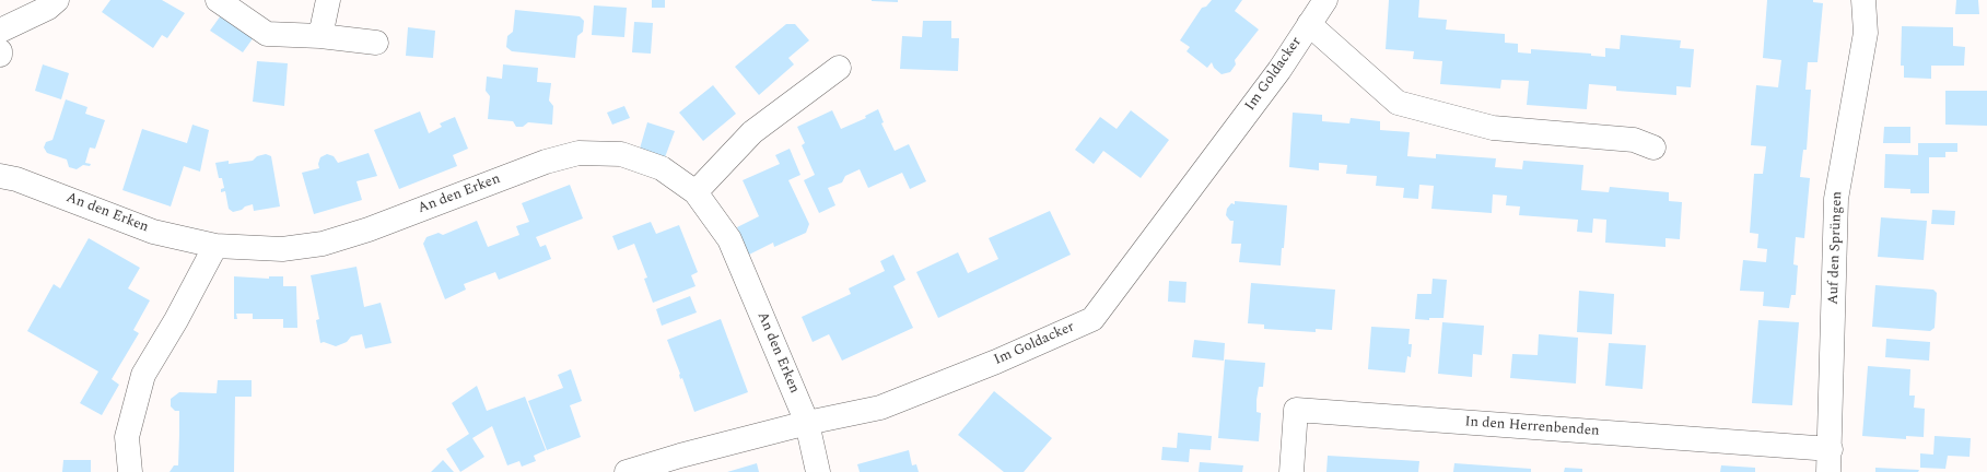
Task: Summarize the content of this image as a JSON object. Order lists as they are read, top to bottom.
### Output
{
  "streets": {
    "street": [
      "Im Goldacker",
      "An den Erken",
      "Auf den Sprüngen",
      "In den Herrenbenden"
    ]
  },
  "crossings": [
    ["Im Goldacker", "An den Erken"],
    ["Auf den Sprüngen", "In den Herrenbenden"]
  ]
}
